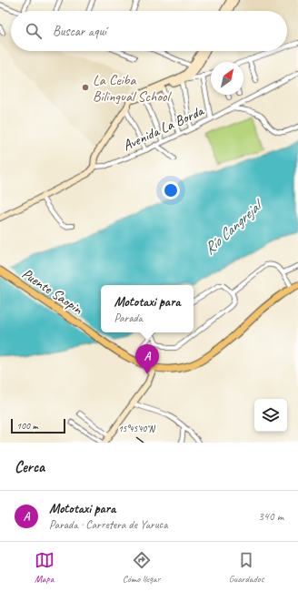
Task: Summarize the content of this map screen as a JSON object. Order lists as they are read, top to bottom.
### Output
{
  "streets": {
    "main road": ["Puente Saopin"],
    "street": ["Avenida La Borda"]
  },
  "water": ["Río Cangrejal"],
  "places": ["La Ceiba Bilingual School"],
  "scale_bar": "100 m",
  "north": "top right",
  "page": {
    "search": "Buscar aquí",
    "popup": ["Mototaxi para", "Parada"],
    "pins": "A",
    "scale": "100 m",
    "heading": "Cerca",
    "list": [
      {
        "mark": "A",
        "name": "Mototaxi para",
        "note": "Parada · Carretera de Yaruca",
        "value": "340 m"
      }
    ],
    "nav": ["Mapa", "Cómo llegar", "Guardados"]
  },
  "coordinates": ["15°45'40\"N"]
}
